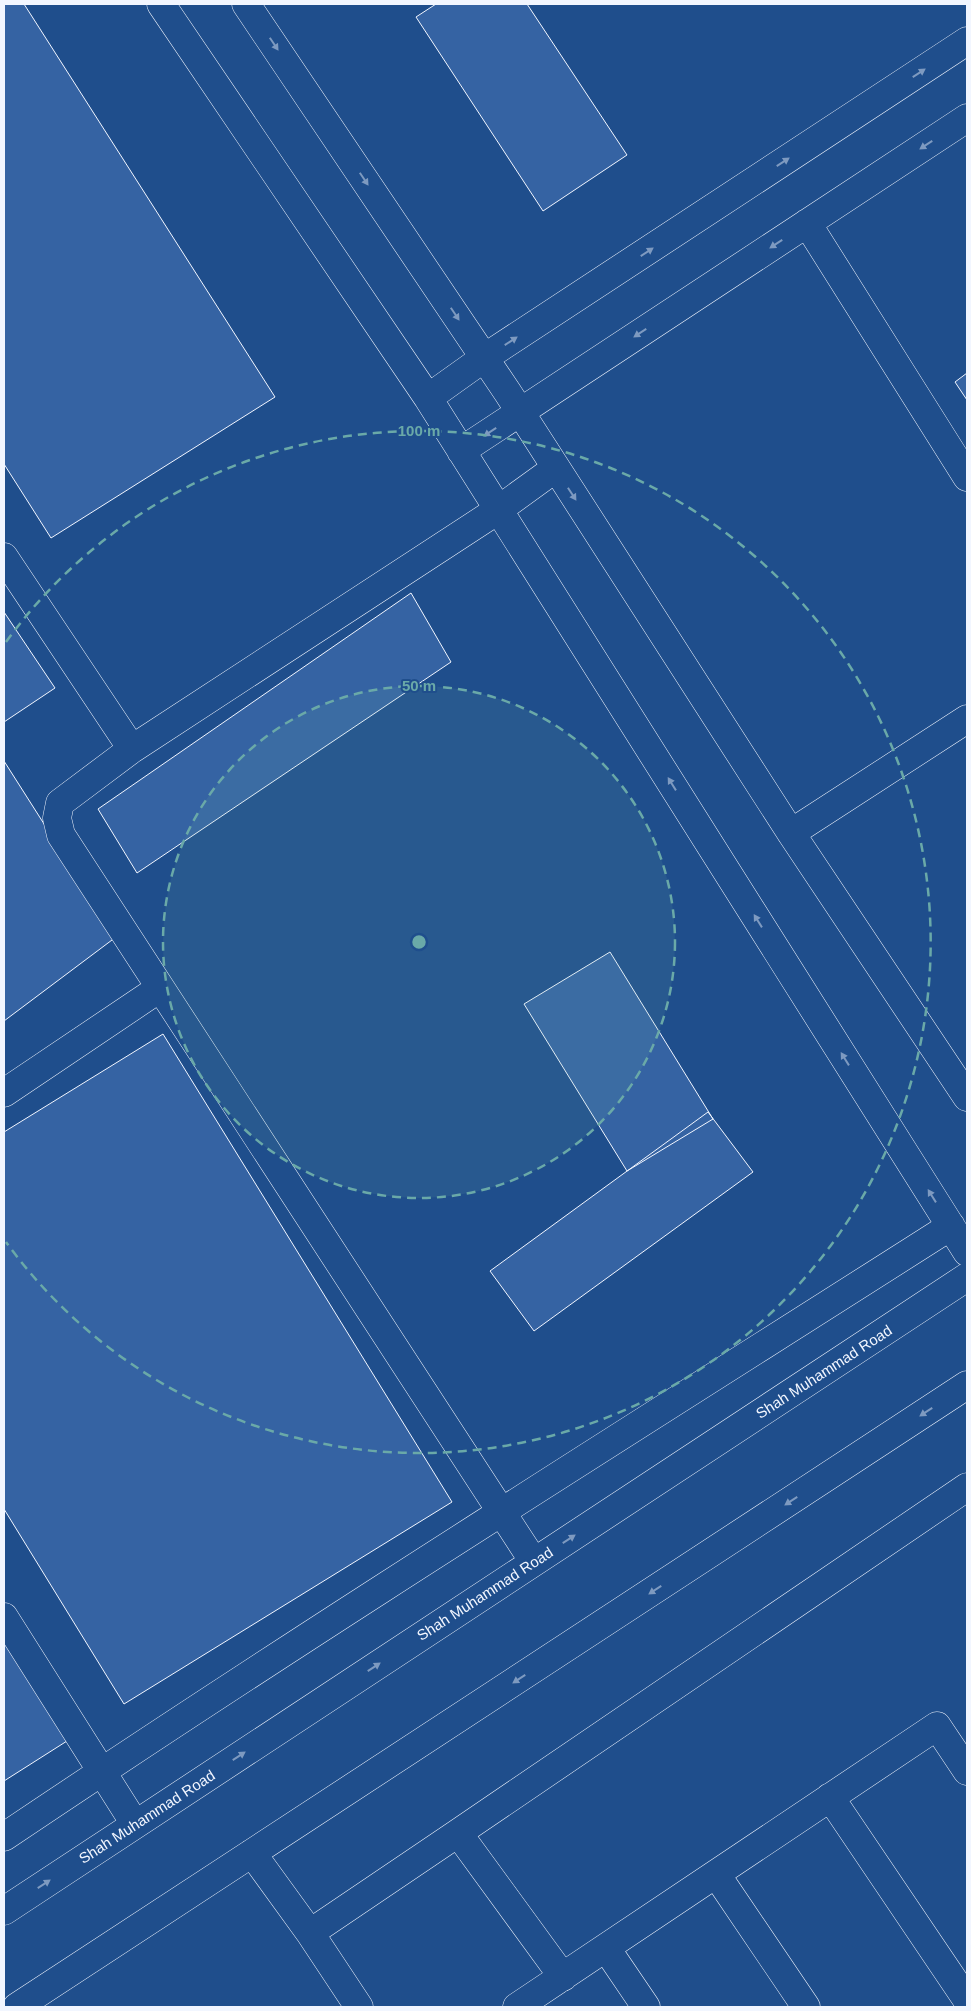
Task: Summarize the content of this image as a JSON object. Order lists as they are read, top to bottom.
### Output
{
  "streets": {
    "street": ["Shah Muhammad Road"]
  },
  "rings": ["100 m", "50 m"]
}
